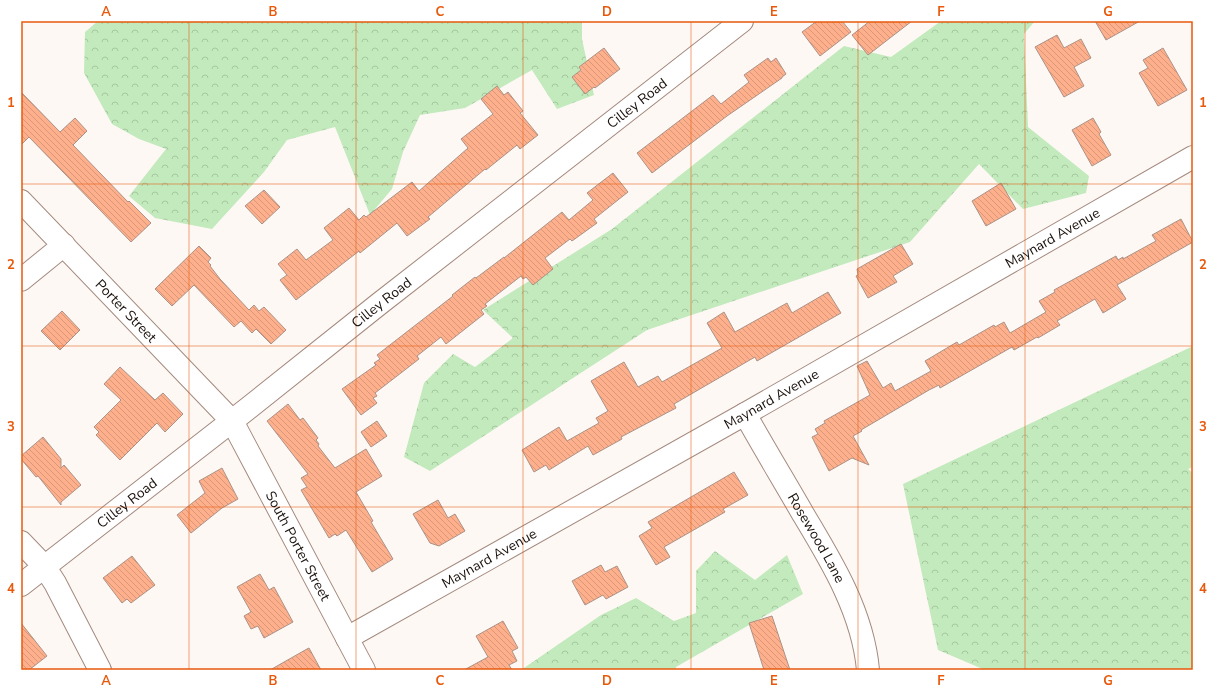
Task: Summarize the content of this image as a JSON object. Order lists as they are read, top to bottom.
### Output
{
  "streets": {
    "street": [
      "Cilley Road",
      "Maynard Avenue",
      "Porter Street",
      "Rosewood Lane",
      "South Porter Street"
    ]
  },
  "crossings": [
    ["Cilley Road", "Porter Street"],
    ["Cilley Road", "South Porter Street"],
    ["Maynard Avenue", "Rosewood Lane"],
    ["Maynard Avenue", "South Porter Street"],
    ["Porter Street", "South Porter Street"]
  ],
  "grid": {
    "columns": [
      "A",
      "B",
      "C",
      "D",
      "E",
      "F",
      "G"
    ],
    "rows": [
      "1",
      "2",
      "3",
      "4"
    ]
  }
}
